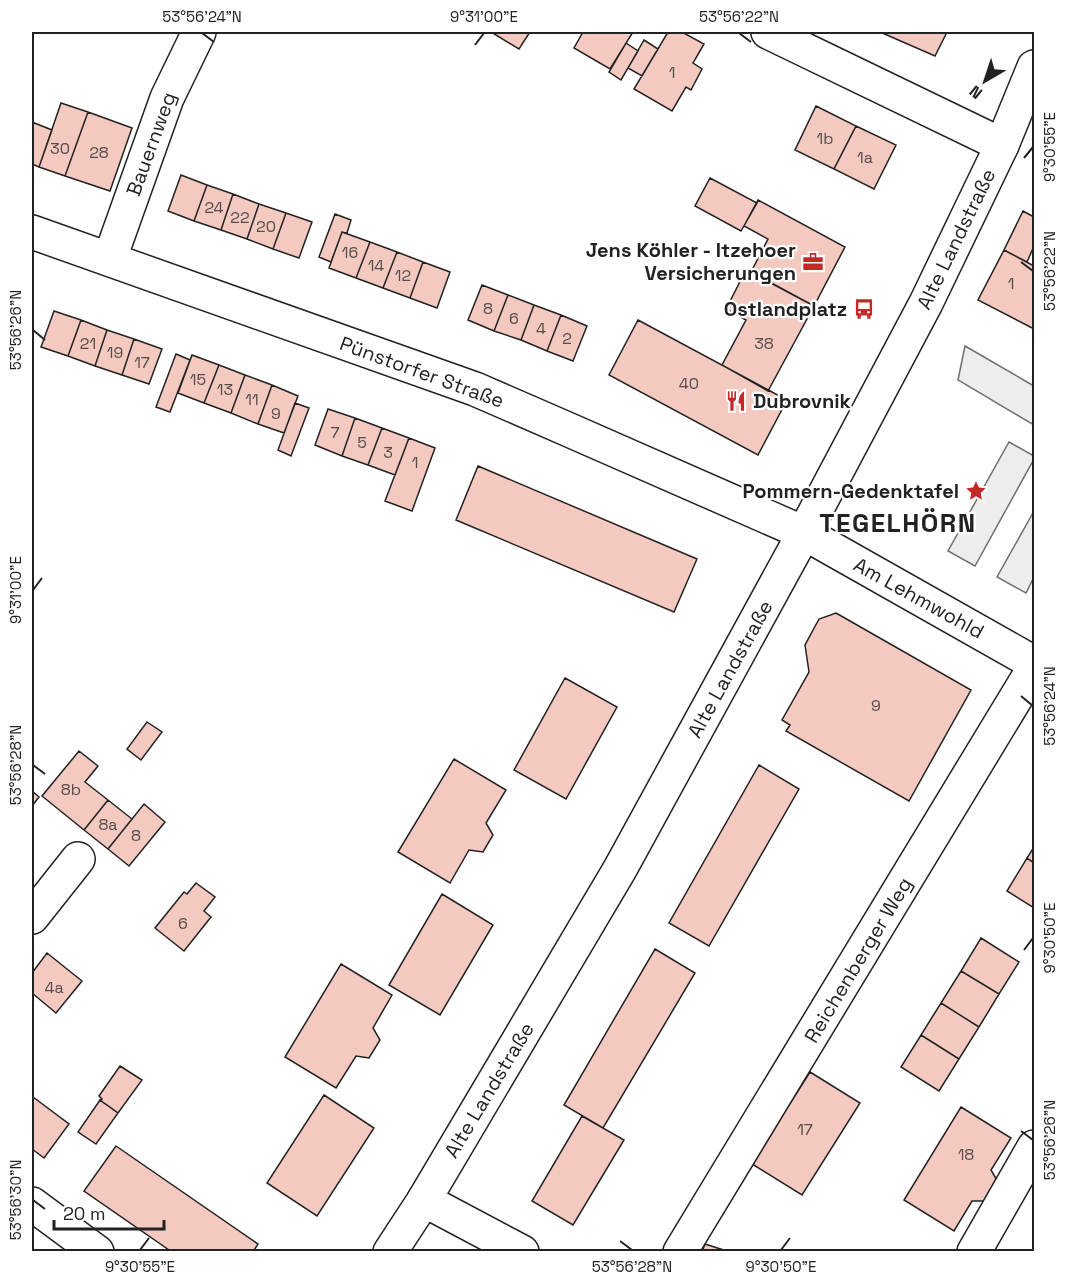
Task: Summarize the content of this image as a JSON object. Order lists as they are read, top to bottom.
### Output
{
  "streets": {
    "street": [
      "Bauernweg",
      "Alte Landstraße",
      "Pünstorfer Straße",
      "Am Lehmwohld",
      "Reichenberger Weg"
    ]
  },
  "crossings": [
    ["Bauernweg", "Pünstorfer Straße"],
    ["Alte Landstraße", "Pünstorfer Straße"],
    ["Alte Landstraße", "Am Lehmwohld"],
    ["Pünstorfer Straße", "Am Lehmwohld"]
  ],
  "districts": ["TEGELHÖRN"],
  "places": {
    "office": ["Jens Köhler - Itzehoer Versicherungen"],
    "bus stop": ["Ostlandplatz"],
    "restaurant": ["Dubrovnik"],
    "place": ["Pommern-Gedenktafel"]
  },
  "house_numbers": [
    "1",
    "1b",
    "30",
    "28",
    "1a",
    "24",
    "22",
    "20",
    "16",
    "14",
    "12",
    "1",
    "8",
    "6",
    "4",
    "2",
    "21",
    "38",
    "19",
    "17",
    "15",
    "40",
    "13",
    "11",
    "9",
    "7",
    "5",
    "3",
    "1",
    "9",
    "8b",
    "8a",
    "8",
    "6",
    "4a",
    "17",
    "18"
  ],
  "scale_bar": "20 m",
  "north": "bottom left",
  "coordinates": [
    "53°56'24\"N",
    "9°31'00\"E",
    "53°56'22\"N",
    "9°30'55\"E",
    "53°56'26\"N",
    "53°56'28\"N",
    "9°30'50\"E",
    "53°56'30\"N"
  ]
}
